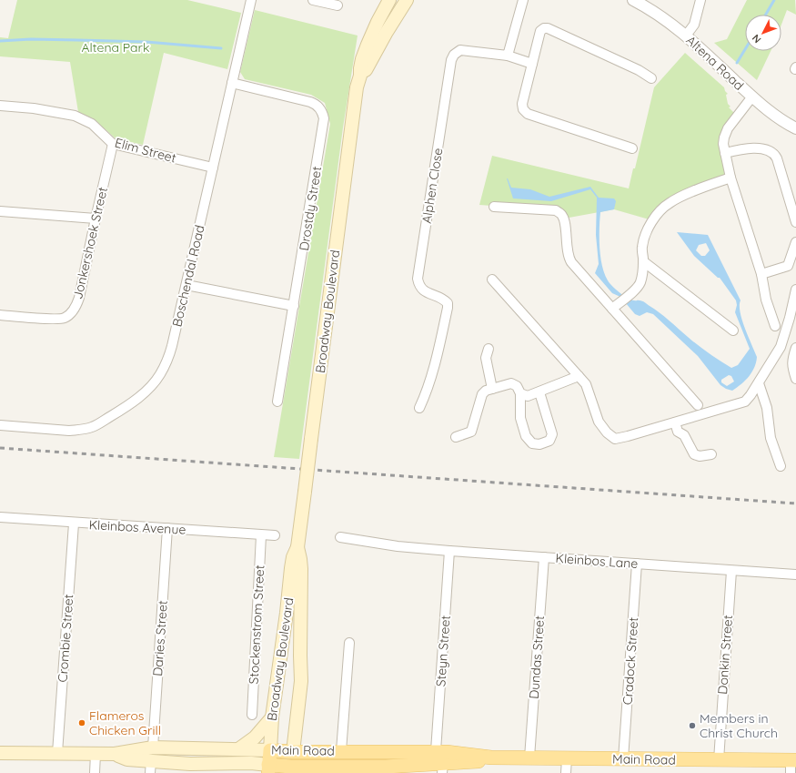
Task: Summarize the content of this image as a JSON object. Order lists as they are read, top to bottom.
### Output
{
  "streets": {
    "main road": ["Broadway Boulevard", "Main Road"],
    "street": [
      "Altena Road",
      "Elim Street",
      "Alphen Close",
      "Drostdy Street",
      "Jonkershoek Street",
      "Boschendal Road",
      "Kleinbos Avenue",
      "Kleinbos Lane",
      "Stockenstrom Street",
      "Crombie Street",
      "Daries Street",
      "Steyn Street",
      "Donkin Street",
      "Dundas Street",
      "Cradock Street"
    ]
  },
  "crossings": [
    ["Elim Street", "Jonkershoek Street"],
    ["Elim Street", "Boschendal Road"],
    ["Drostdy Street", "Boschendal Road"],
    ["Broadway Boulevard", "Main Road"],
    ["Kleinbos Avenue", "Stockenstrom Street"],
    ["Kleinbos Avenue", "Crombie Street"],
    ["Kleinbos Avenue", "Daries Street"],
    ["Kleinbos Lane", "Steyn Street"],
    ["Kleinbos Lane", "Donkin Street"],
    ["Kleinbos Lane", "Dundas Street"],
    ["Kleinbos Lane", "Cradock Street"],
    ["Crombie Street", "Main Road"],
    ["Daries Street", "Main Road"],
    ["Steyn Street", "Main Road"],
    ["Donkin Street", "Main Road"],
    ["Dundas Street", "Main Road"],
    ["Cradock Street", "Main Road"]
  ],
  "parks": ["Altena Park"],
  "places": ["Flameros Chicken Grill", "Members in Christ Church"],
  "north": "bottom left"
}
